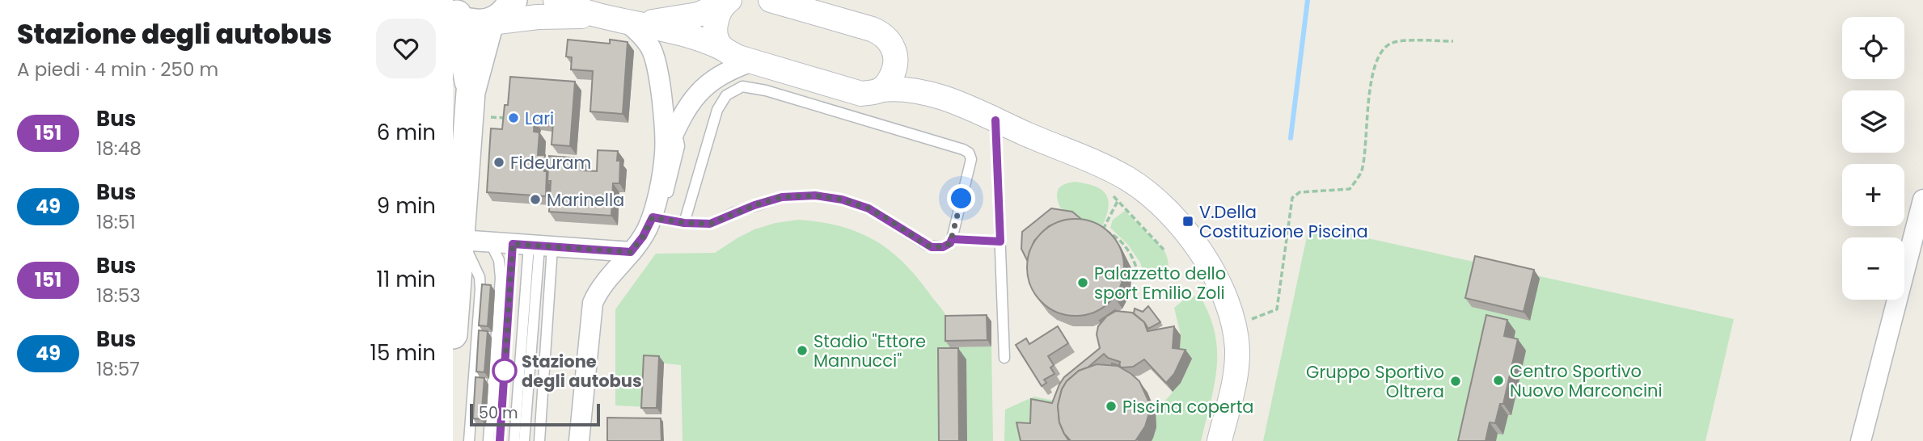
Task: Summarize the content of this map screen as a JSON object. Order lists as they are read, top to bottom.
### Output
{
  "places": {
    "other": [
      "Lari",
      "Fideuram",
      "Marinella",
      "Palazzetto dello sport Emilio Zoli",
      "Stadio \"Ettore Mannucci\"",
      "Stazione degli autobus",
      "Centro Sportivo Nuovo Marconcini",
      "Gruppo Sportivo Oltrera",
      "Piscina coperta"
    ],
    "transit": ["V.Della Costituzione Piscina"]
  },
  "lines": ["bus line 151"],
  "scale_bar": "50 m",
  "page": {
    "heading": ["Stazione degli autobus", "A piedi · 4 min · 250 m"],
    "map_buttons": ["+", "−"],
    "list": [
      {
        "mark": "151",
        "name": "Bus",
        "note": "18:48",
        "value": "6 min"
      },
      {
        "mark": "49",
        "name": "Bus",
        "note": "18:51",
        "value": "9 min"
      },
      {
        "mark": "151",
        "name": "Bus",
        "note": "18:53",
        "value": "11 min"
      },
      {
        "mark": "49",
        "name": "Bus",
        "note": "18:57",
        "value": "15 min"
      }
    ],
    "scale": "50 m"
  }
}
